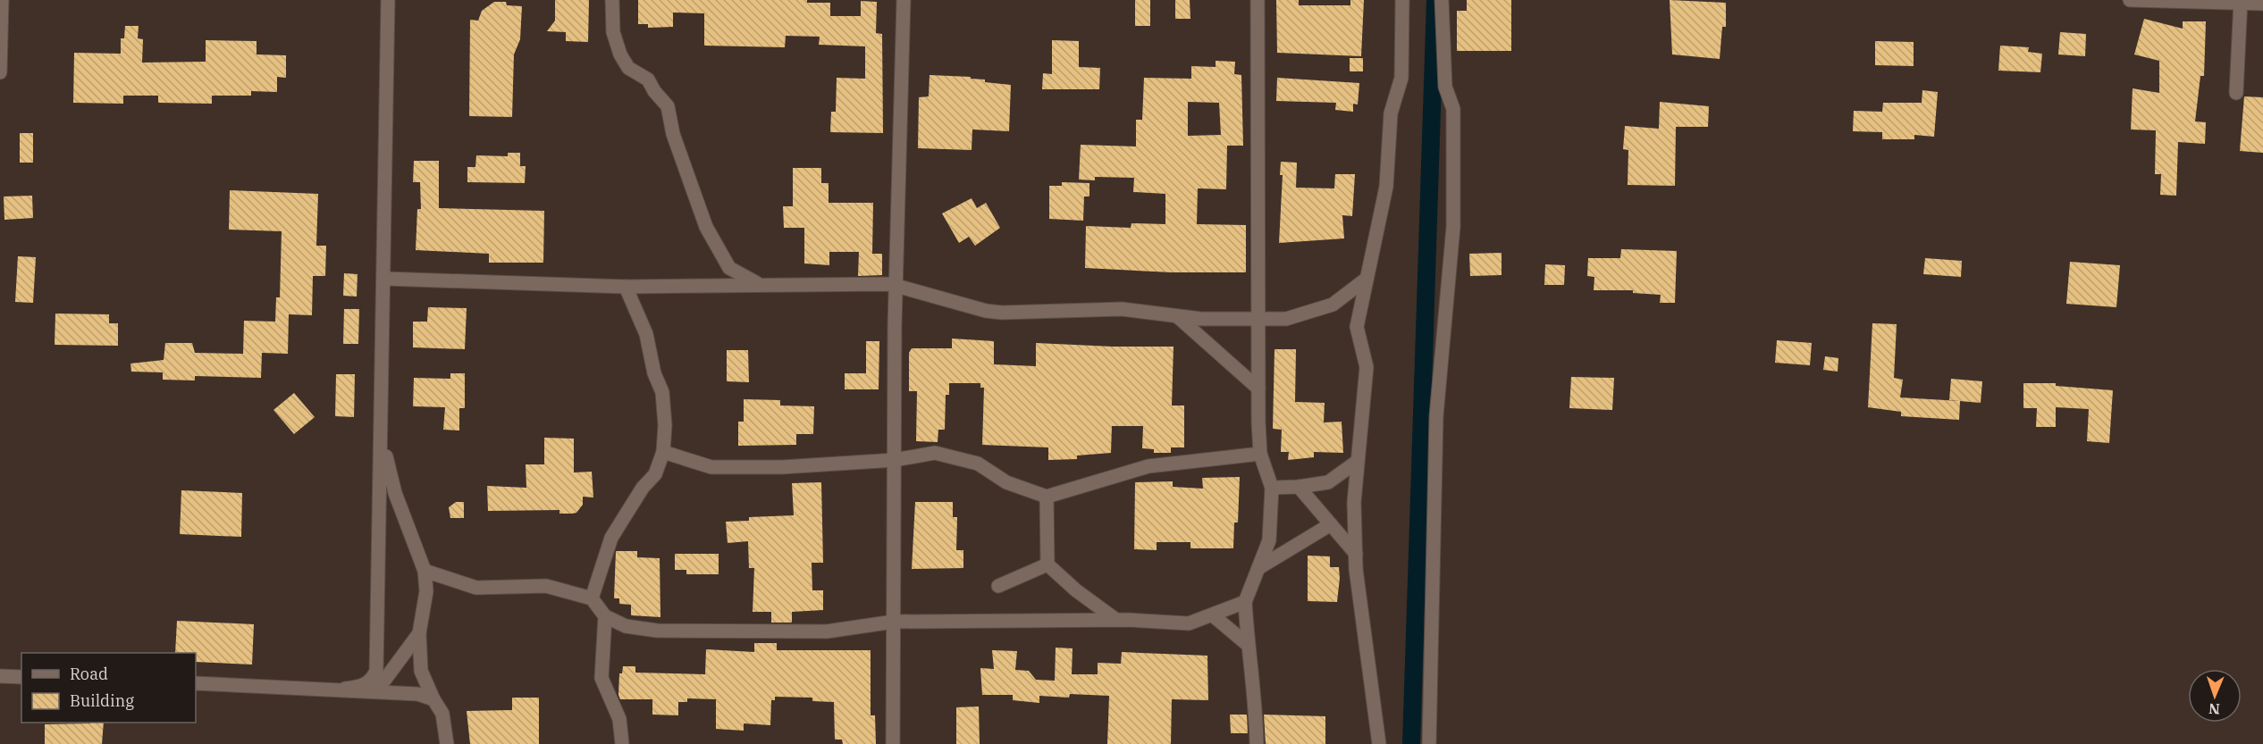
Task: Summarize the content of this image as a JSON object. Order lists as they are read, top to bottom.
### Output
{
  "legend": ["Road", "Building"],
  "north": "bottom"
}
